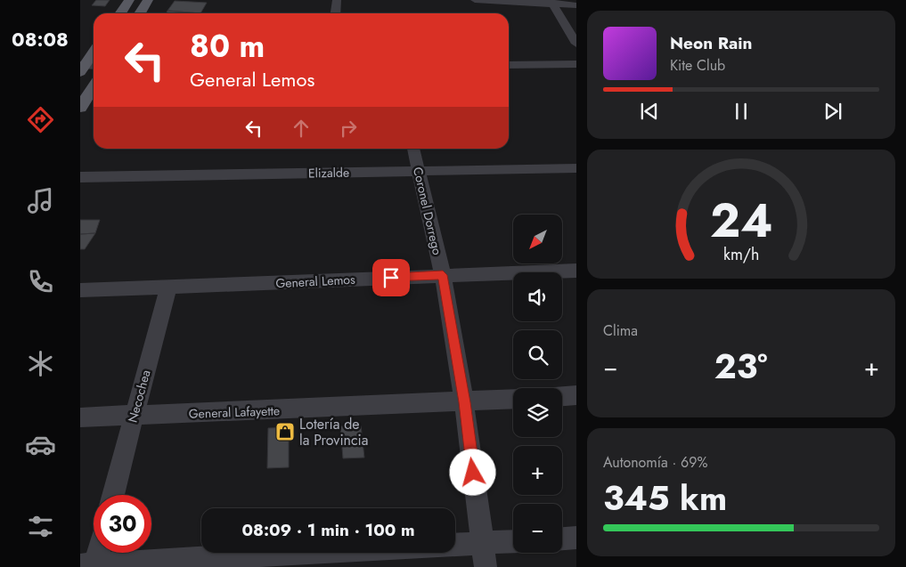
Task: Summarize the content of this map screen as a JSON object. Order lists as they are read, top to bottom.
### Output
{
  "streets": {
    "street": [
      "Elizalde",
      "Coronel Dorrego",
      "General Lemos",
      "Necochea",
      "General Lafayette"
    ]
  },
  "crossings": [
    ["Elizalde", "Coronel Dorrego"],
    ["Coronel Dorrego", "General Lemos"],
    ["Coronel Dorrego", "General Lafayette"],
    ["General Lemos", "Necochea"],
    ["Necochea", "General Lafayette"]
  ],
  "places": {
    "shop": ["Lotería de la Provincia"]
  },
  "north": "bottom left",
  "page": {
    "tabs": "08:08",
    "turn": ["80 m", "General Lemos"],
    "song": ["Neon Rain", "Kite Club"],
    "map_buttons": ["+", "−"],
    "tile": [
      "Clima",
      ["Autonomía · 69%", "345 km"]
    ],
    "heat": ["−", "23°", "+"],
    "limit": "30",
    "trip": "08:09 · 1 min · 100 m",
    "gauge": ["24", "km/h"]
  }
}
